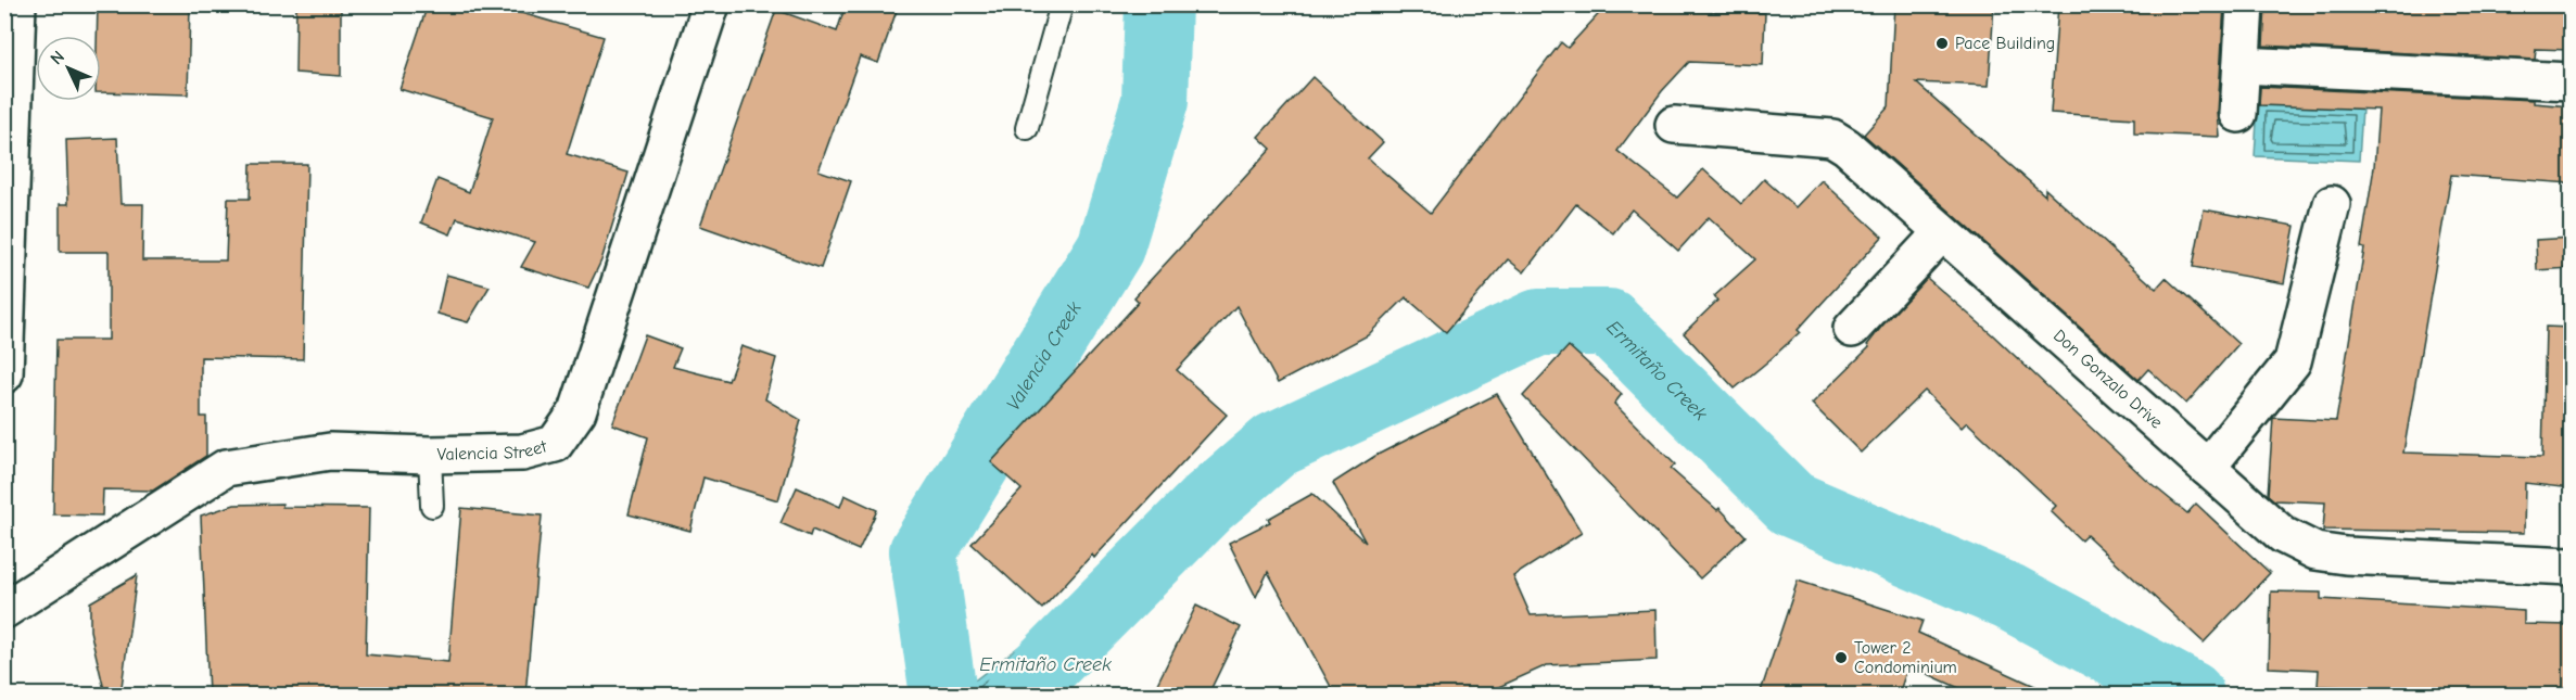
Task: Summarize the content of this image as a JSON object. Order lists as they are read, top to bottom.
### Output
{
  "streets": {
    "street": ["Don Gonzalo Drive", "Valencia Street"]
  },
  "water": ["Valencia Creek", "Ermitaño Creek"],
  "places": ["Pace Building", "Tower 2 Condominium"],
  "north": "top left"
}
